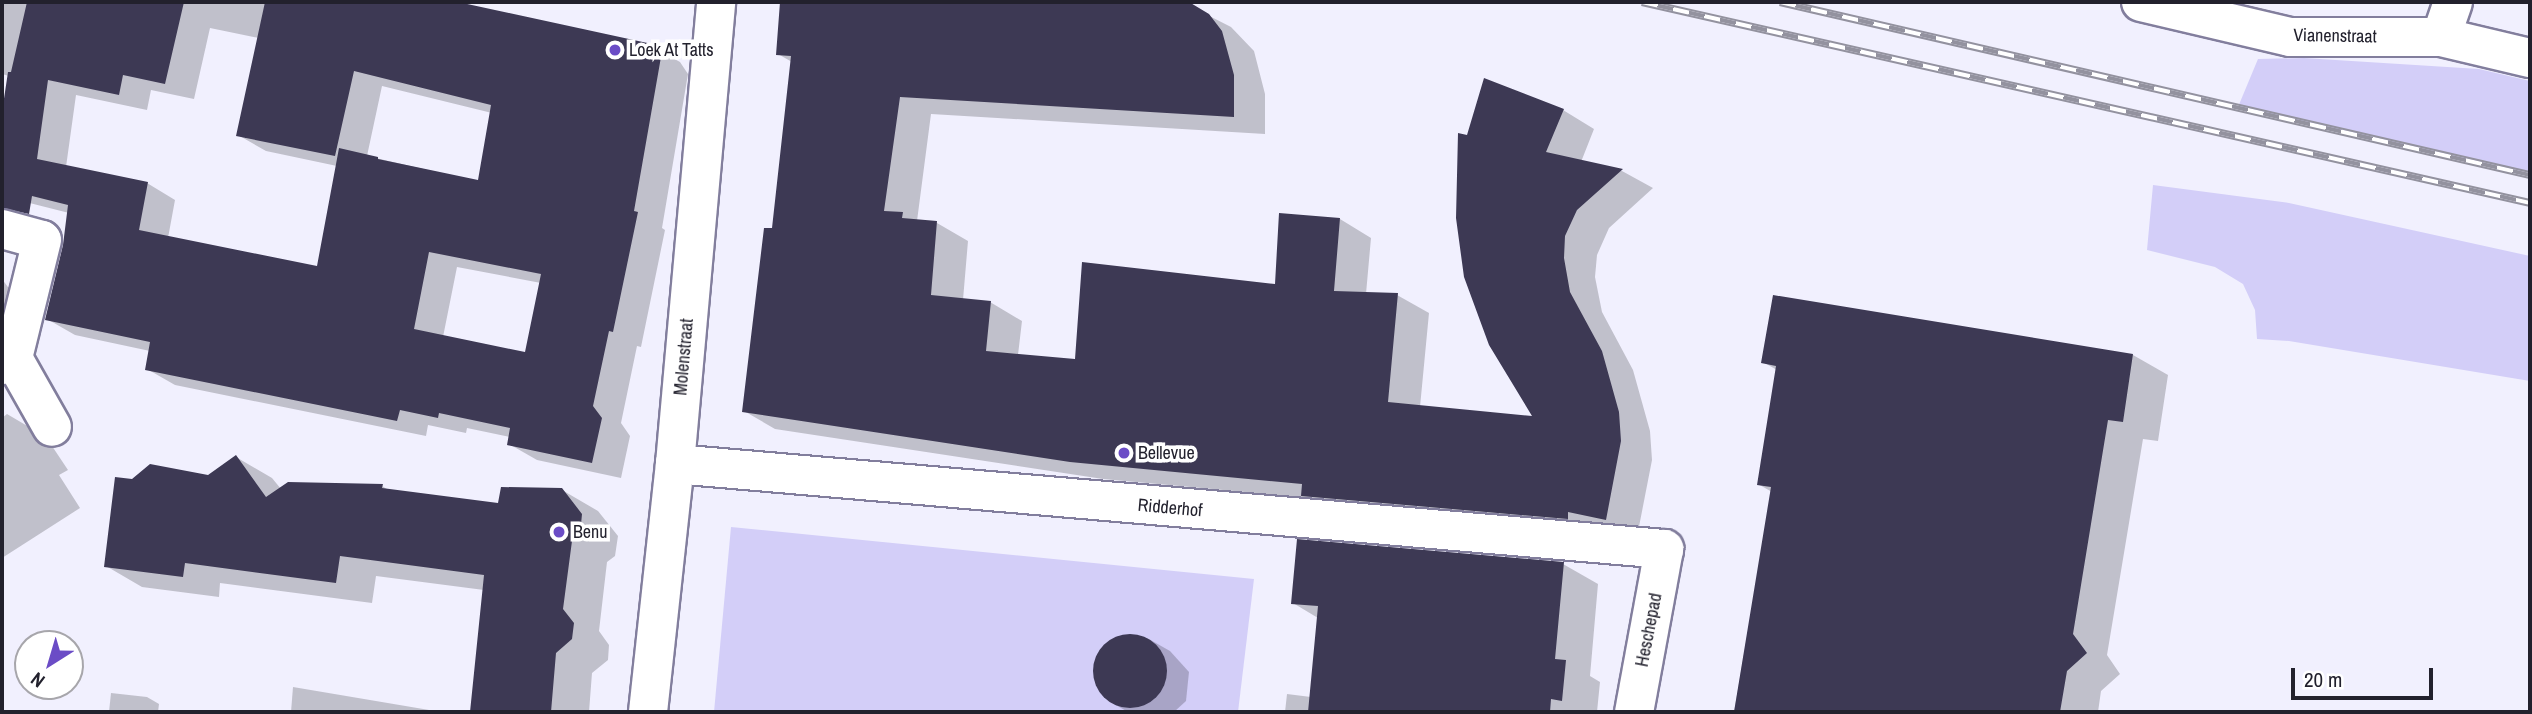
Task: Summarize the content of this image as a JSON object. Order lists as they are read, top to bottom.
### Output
{
  "streets": {
    "street": [
      "Vianenstraat",
      "Molenstraat",
      "Ridderhof",
      "Heschepad"
    ]
  },
  "crossings": [
    ["Molenstraat", "Ridderhof"],
    ["Ridderhof", "Heschepad"]
  ],
  "places": ["Loek At Tatts", "Bellevue", "Benu"],
  "scale_bar": "20 m",
  "north": "bottom left"
}
